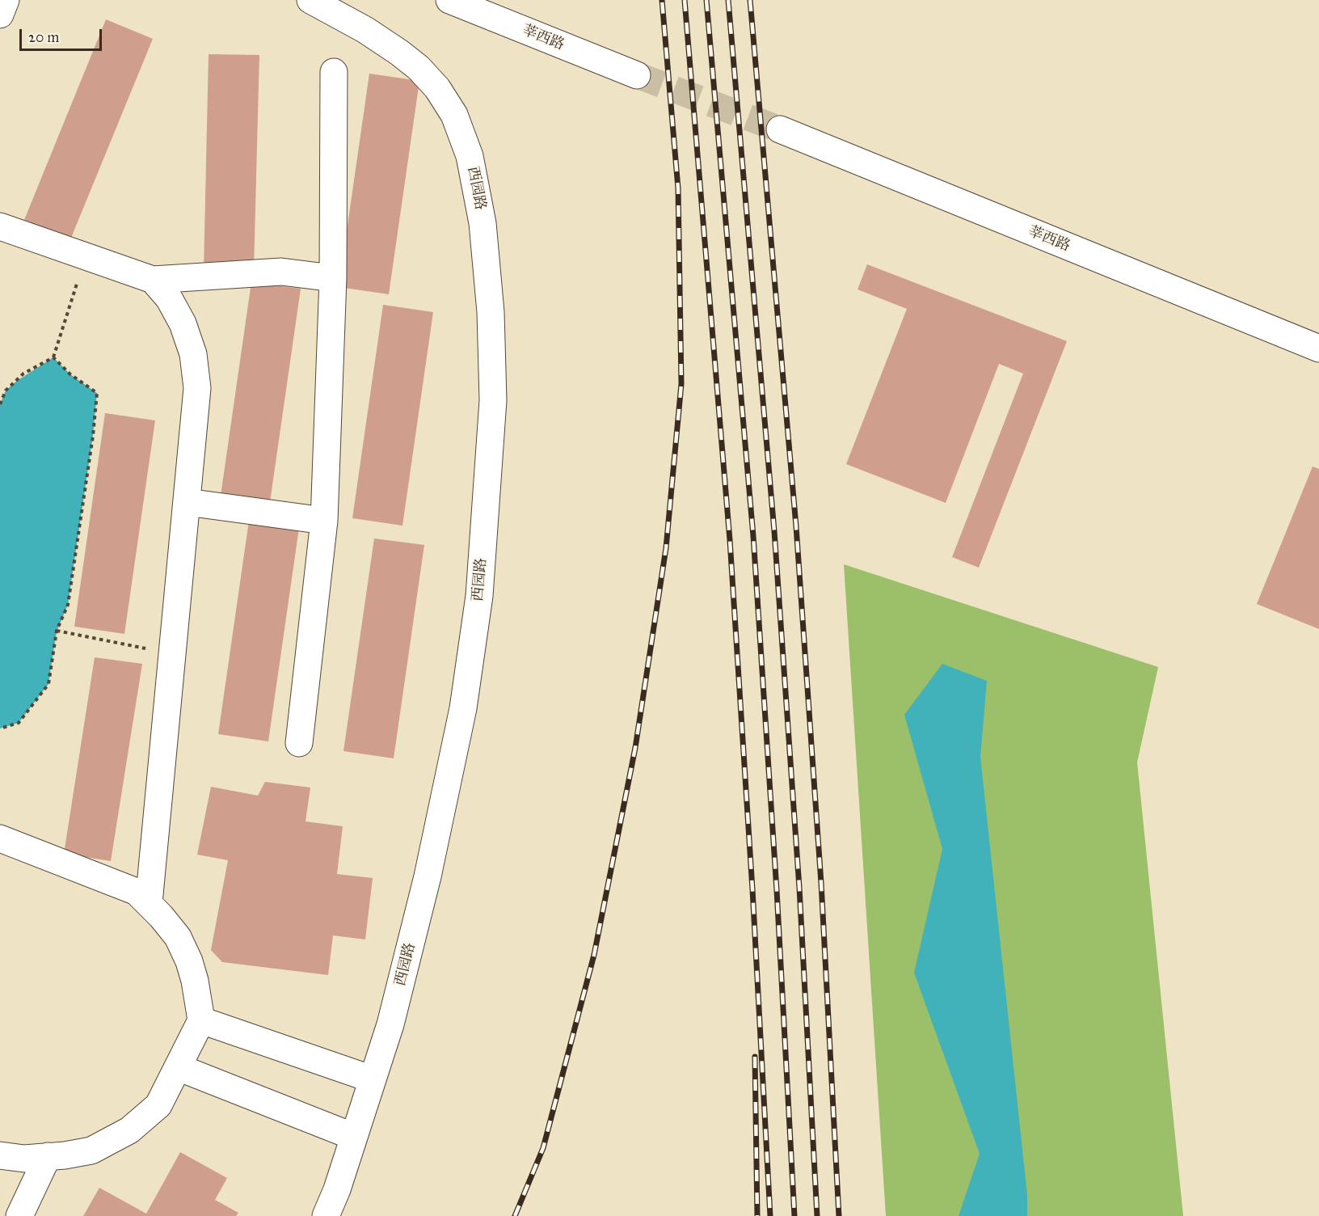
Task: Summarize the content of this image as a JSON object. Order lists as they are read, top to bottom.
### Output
{
  "streets": {
    "street": ["莘西路", "西园路"]
  },
  "scale_bar": "20 m"
}
